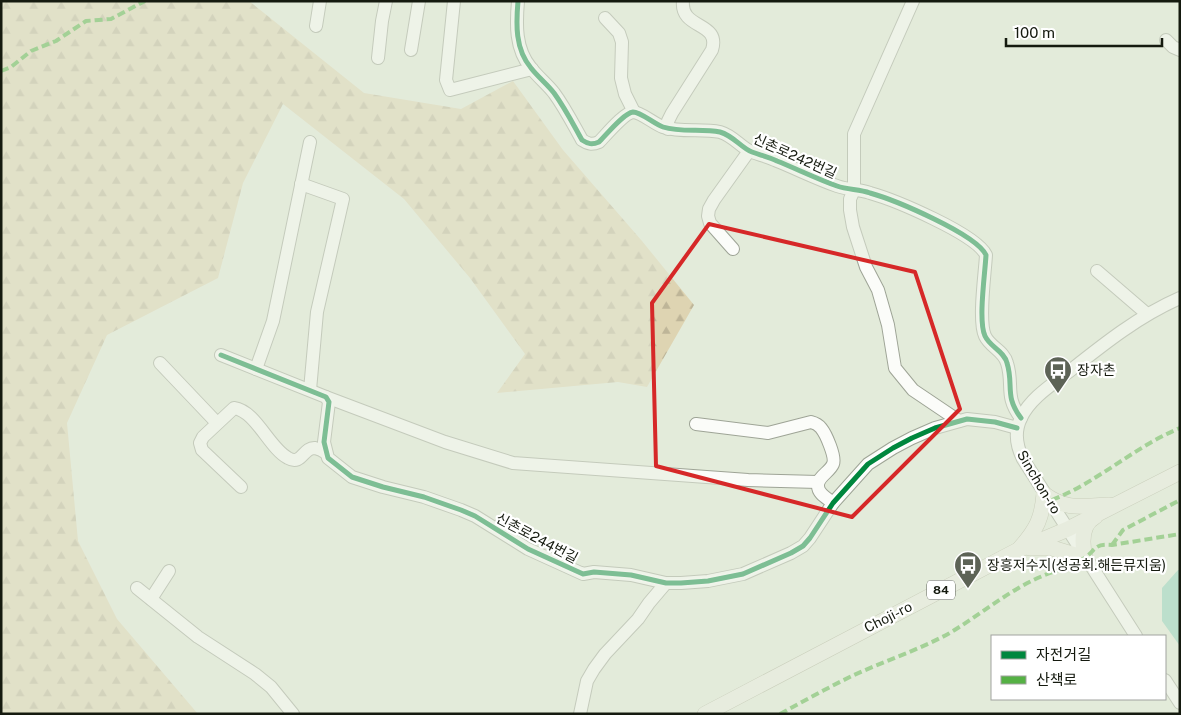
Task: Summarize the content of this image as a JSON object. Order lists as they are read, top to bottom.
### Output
{
  "streets": {
    "main road": ["84", "Choji-ro"],
    "street": ["신촌로242번길", "Sinchon-ro", "신촌로244번길"]
  },
  "crossings": [
    ["신촌로242번길", "Sinchon-ro"],
    ["신촌로242번길", "신촌로244번길"],
    ["Sinchon-ro", "신촌로244번길"],
    ["Sinchon-ro", "Choji-ro"]
  ],
  "places": {
    "bus stop": ["장자촌", "장흥저수지(성공회.해든뮤지움)"]
  },
  "legend": ["자전거길", "산책로"],
  "scale_bar": "100 m"
}
